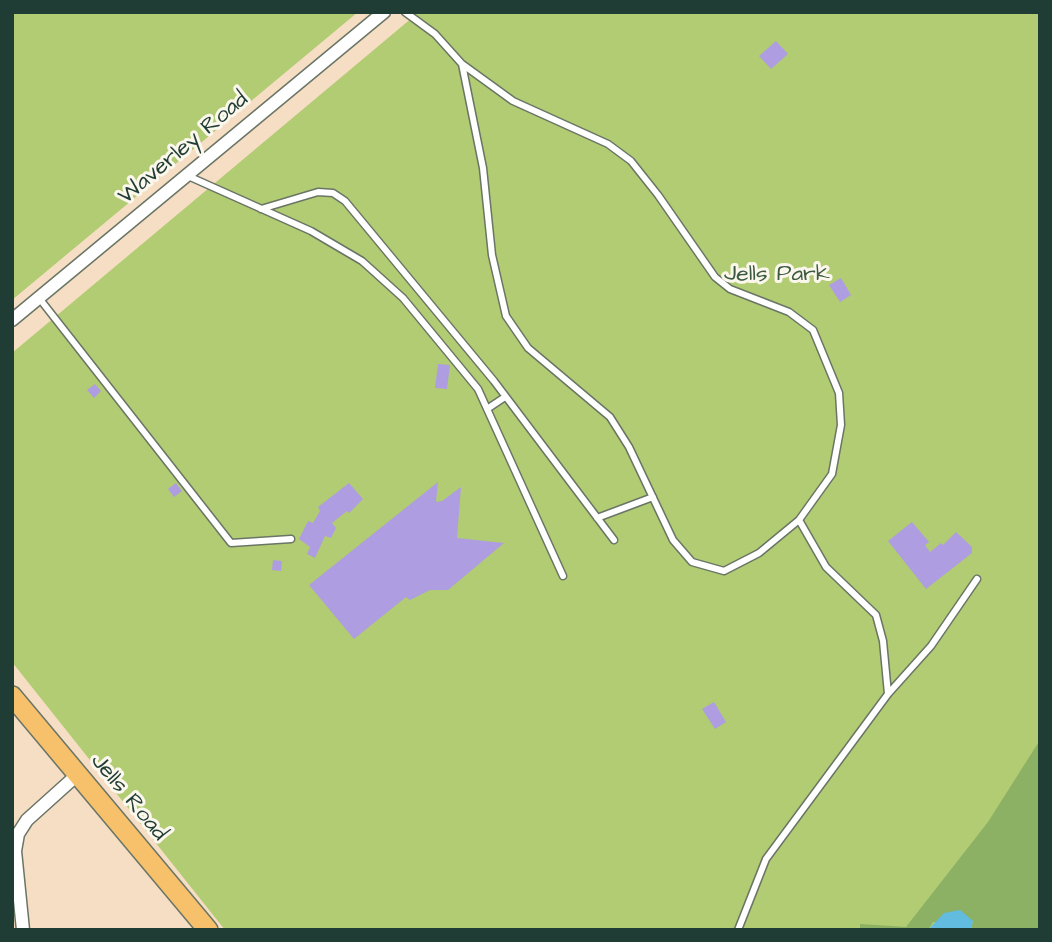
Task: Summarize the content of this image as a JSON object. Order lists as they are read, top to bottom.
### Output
{
  "streets": {
    "main road": ["Jells Road"],
    "street": ["Waverley Road"]
  },
  "parks": ["Jells Park"]
}
